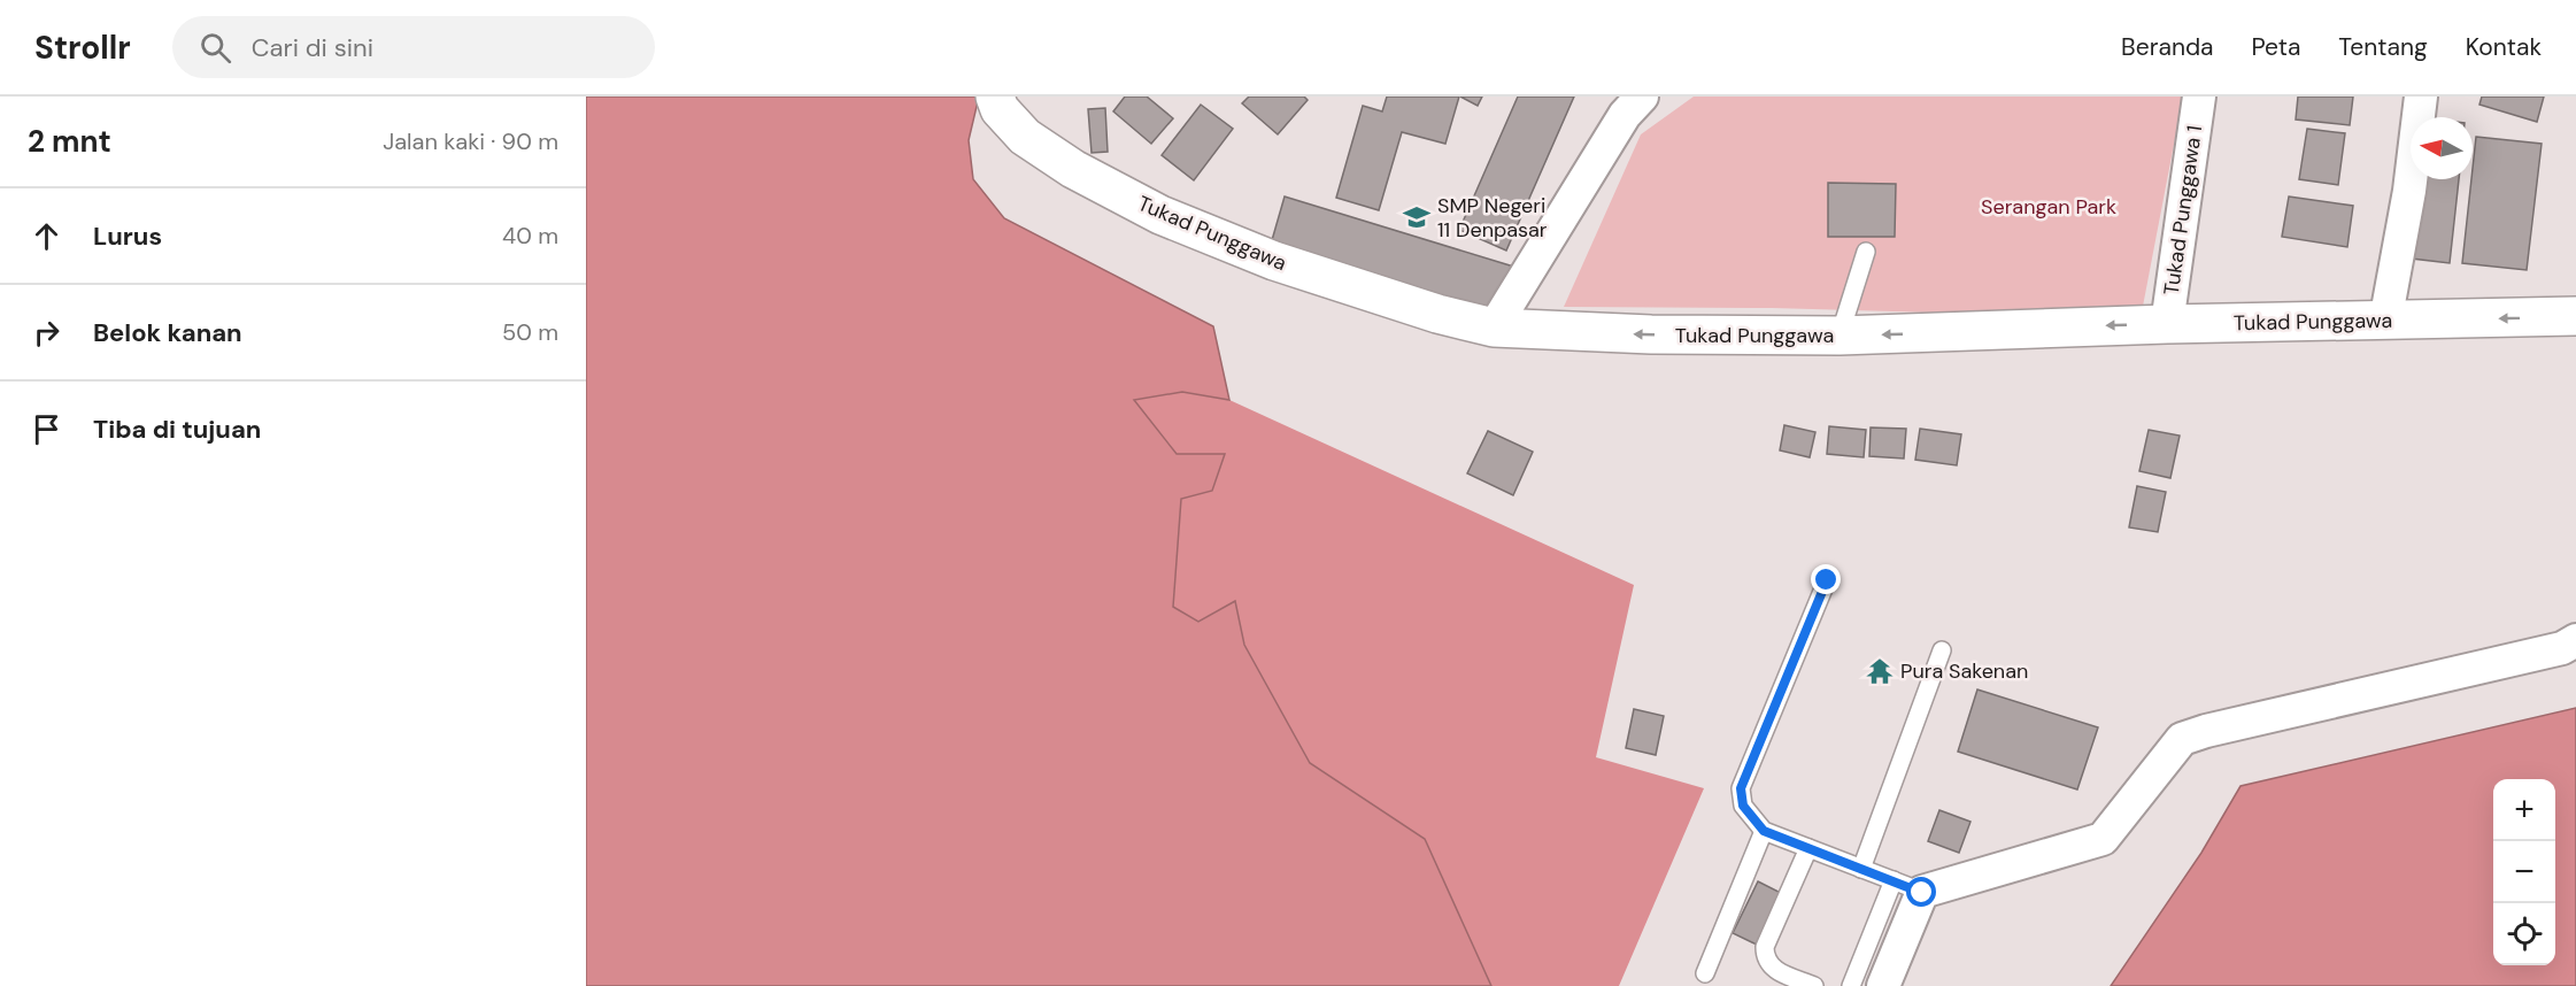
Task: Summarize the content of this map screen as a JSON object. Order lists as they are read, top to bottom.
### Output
{
  "streets": {
    "street": ["Tukad Punggawa 1", "Tukad Punggawa"]
  },
  "crossings": [
    ["Tukad Punggawa 1", "Tukad Punggawa"]
  ],
  "one_way": ["Tukad Punggawa"],
  "parks": ["Serangan Park"],
  "places": {
    "school or university": ["SMP Negeri 11 Denpasar"],
    "temple": ["Pura Sakenan"]
  },
  "north": "left",
  "page": {
    "header": "Strollr",
    "search": "Cari di sini",
    "nav": [
      "Beranda",
      "Peta",
      "Tentang",
      "Kontak"
    ],
    "heading": ["2 mnt", "Jalan kaki · 90 m"],
    "list": [
      ["Lurus", "40 m"],
      ["Belok kanan", "50 m"],
      "Tiba di tujuan"
    ],
    "map_buttons": ["+", "−"]
  }
}
